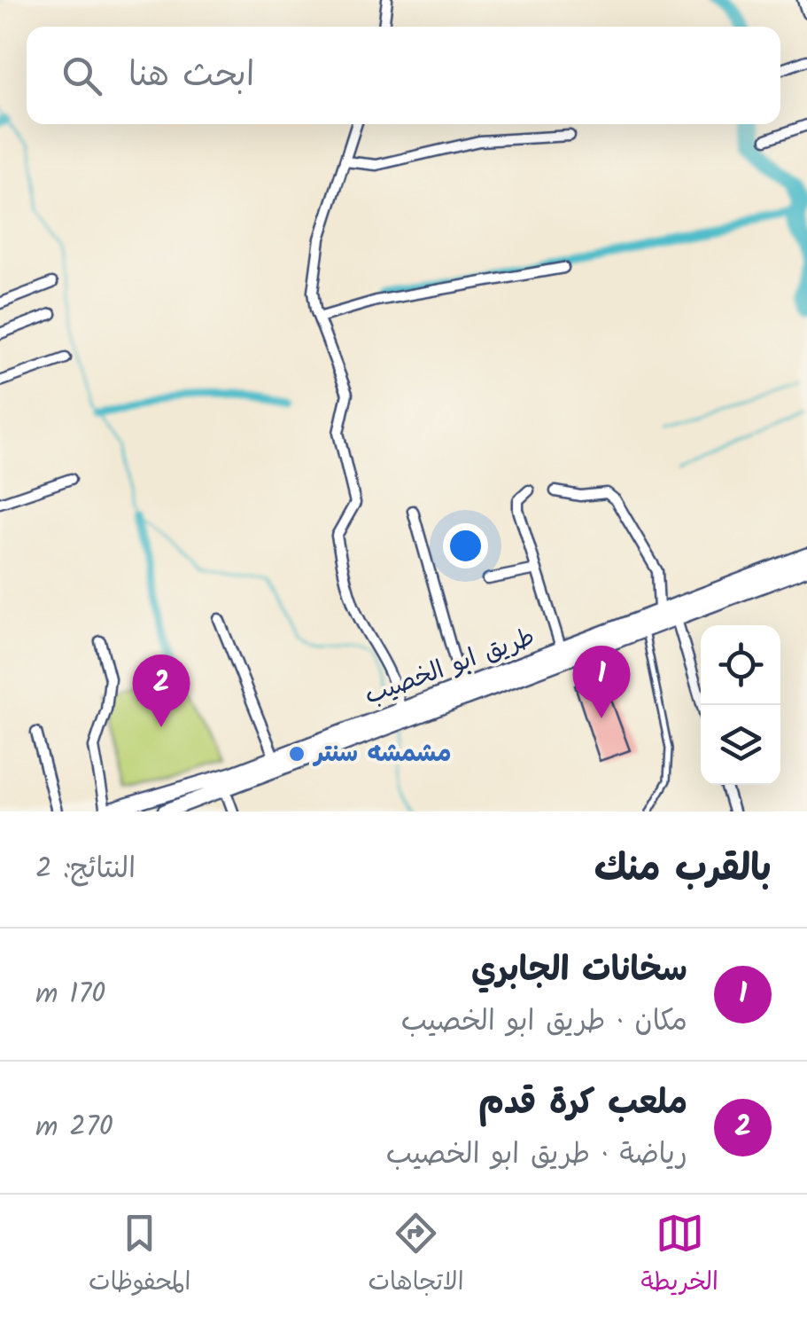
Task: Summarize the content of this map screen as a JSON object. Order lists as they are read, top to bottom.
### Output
{
  "streets": {
    "main road": ["طريق ابو الخصيب"]
  },
  "places": ["مشمشه سنتر"],
  "page": {
    "search": "ابحث هنا",
    "pins": ["1", "2"],
    "heading": ["بالقرب منك", "النتائج: 2"],
    "list": [
      {
        "mark": "1",
        "name": "سخانات الجابري",
        "note": "مكان · طريق ابو الخصيب",
        "value": "170 m"
      },
      {
        "mark": "2",
        "name": "ملعب كرة قدم",
        "note": "رياضة · طريق ابو الخصيب",
        "value": "270 m"
      }
    ],
    "nav": ["الخريطة", "الاتجاهات", "المحفوظات"]
  }
}
